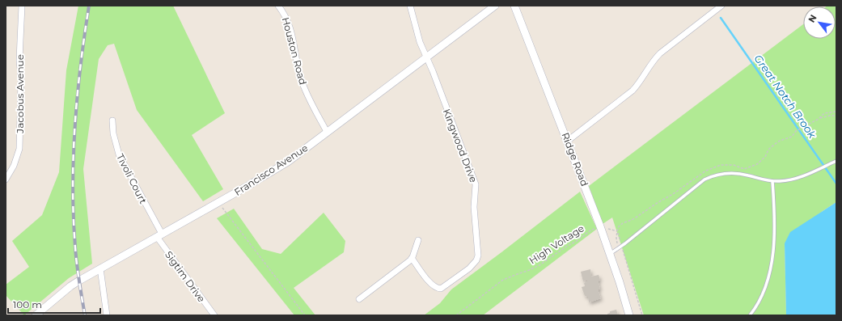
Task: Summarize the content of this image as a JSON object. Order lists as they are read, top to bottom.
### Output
{
  "streets": {
    "main road": ["Ridge Road", "Francisco Avenue"],
    "street": [
      "Houston Road",
      "Jacobus Avenue",
      "Kingwood Drive",
      "Tivoli Court",
      "Sigtim Drive"
    ],
    "path": ["High Voltage"]
  },
  "crossings": [
    ["Houston Road", "Francisco Avenue"],
    ["Kingwood Drive", "Francisco Avenue"],
    ["Ridge Road", "High Voltage"],
    ["Francisco Avenue", "Tivoli Court"],
    ["Francisco Avenue", "Sigtim Drive"],
    ["Tivoli Court", "Sigtim Drive"]
  ],
  "water": ["Great Notch Brook"],
  "scale_bar": "100 m",
  "north": "top left"
}
